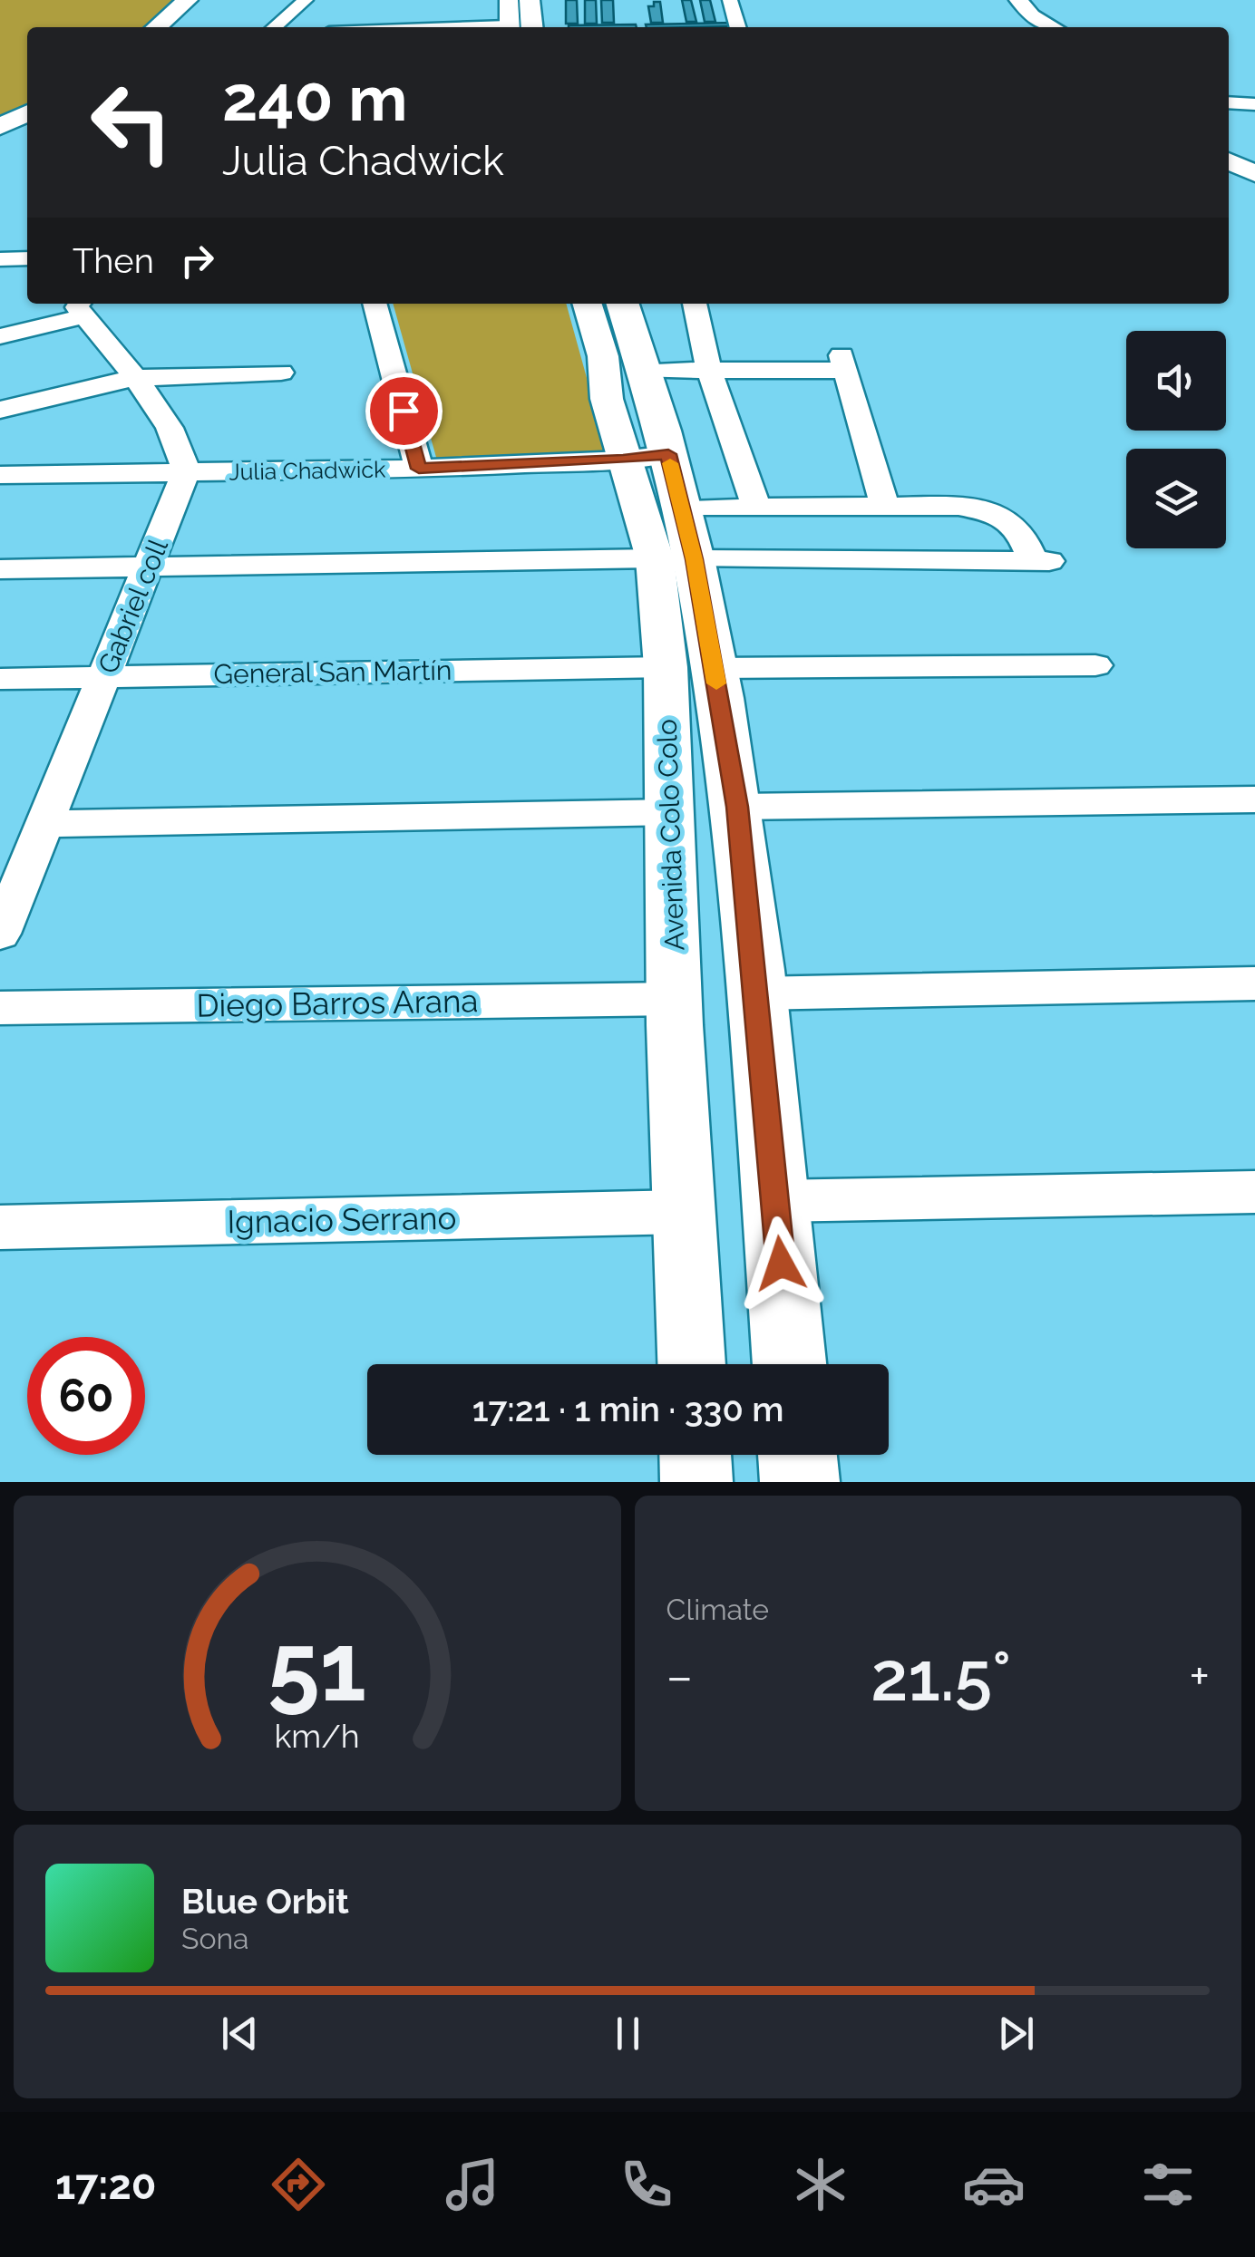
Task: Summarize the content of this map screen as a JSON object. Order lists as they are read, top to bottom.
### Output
{
  "streets": {
    "main road": ["Avenida Colo Colo"],
    "street": [
      "Julia Chadwick",
      "Gabriel coll",
      "General San Martín",
      "Diego Barros Arana",
      "Ignacio Serrano"
    ]
  },
  "crossings": [
    ["Julia Chadwick", "Gabriel coll"],
    ["Julia Chadwick", "Avenida Colo Colo"],
    ["Gabriel coll", "General San Martín"],
    ["General San Martín", "Avenida Colo Colo"],
    ["Avenida Colo Colo", "Diego Barros Arana"],
    ["Avenida Colo Colo", "Ignacio Serrano"]
  ],
  "page": {
    "turn": ["240 m", "Julia Chadwick"],
    "then": "Then",
    "limit": "60",
    "trip": "17:21 · 1 min · 330 m",
    "tile": "Climate",
    "heat": ["−", "21.5°", "+"],
    "song": ["Blue Orbit", "Sona"],
    "tabs": "17:20",
    "gauge": ["51", "km/h"]
  }
}
